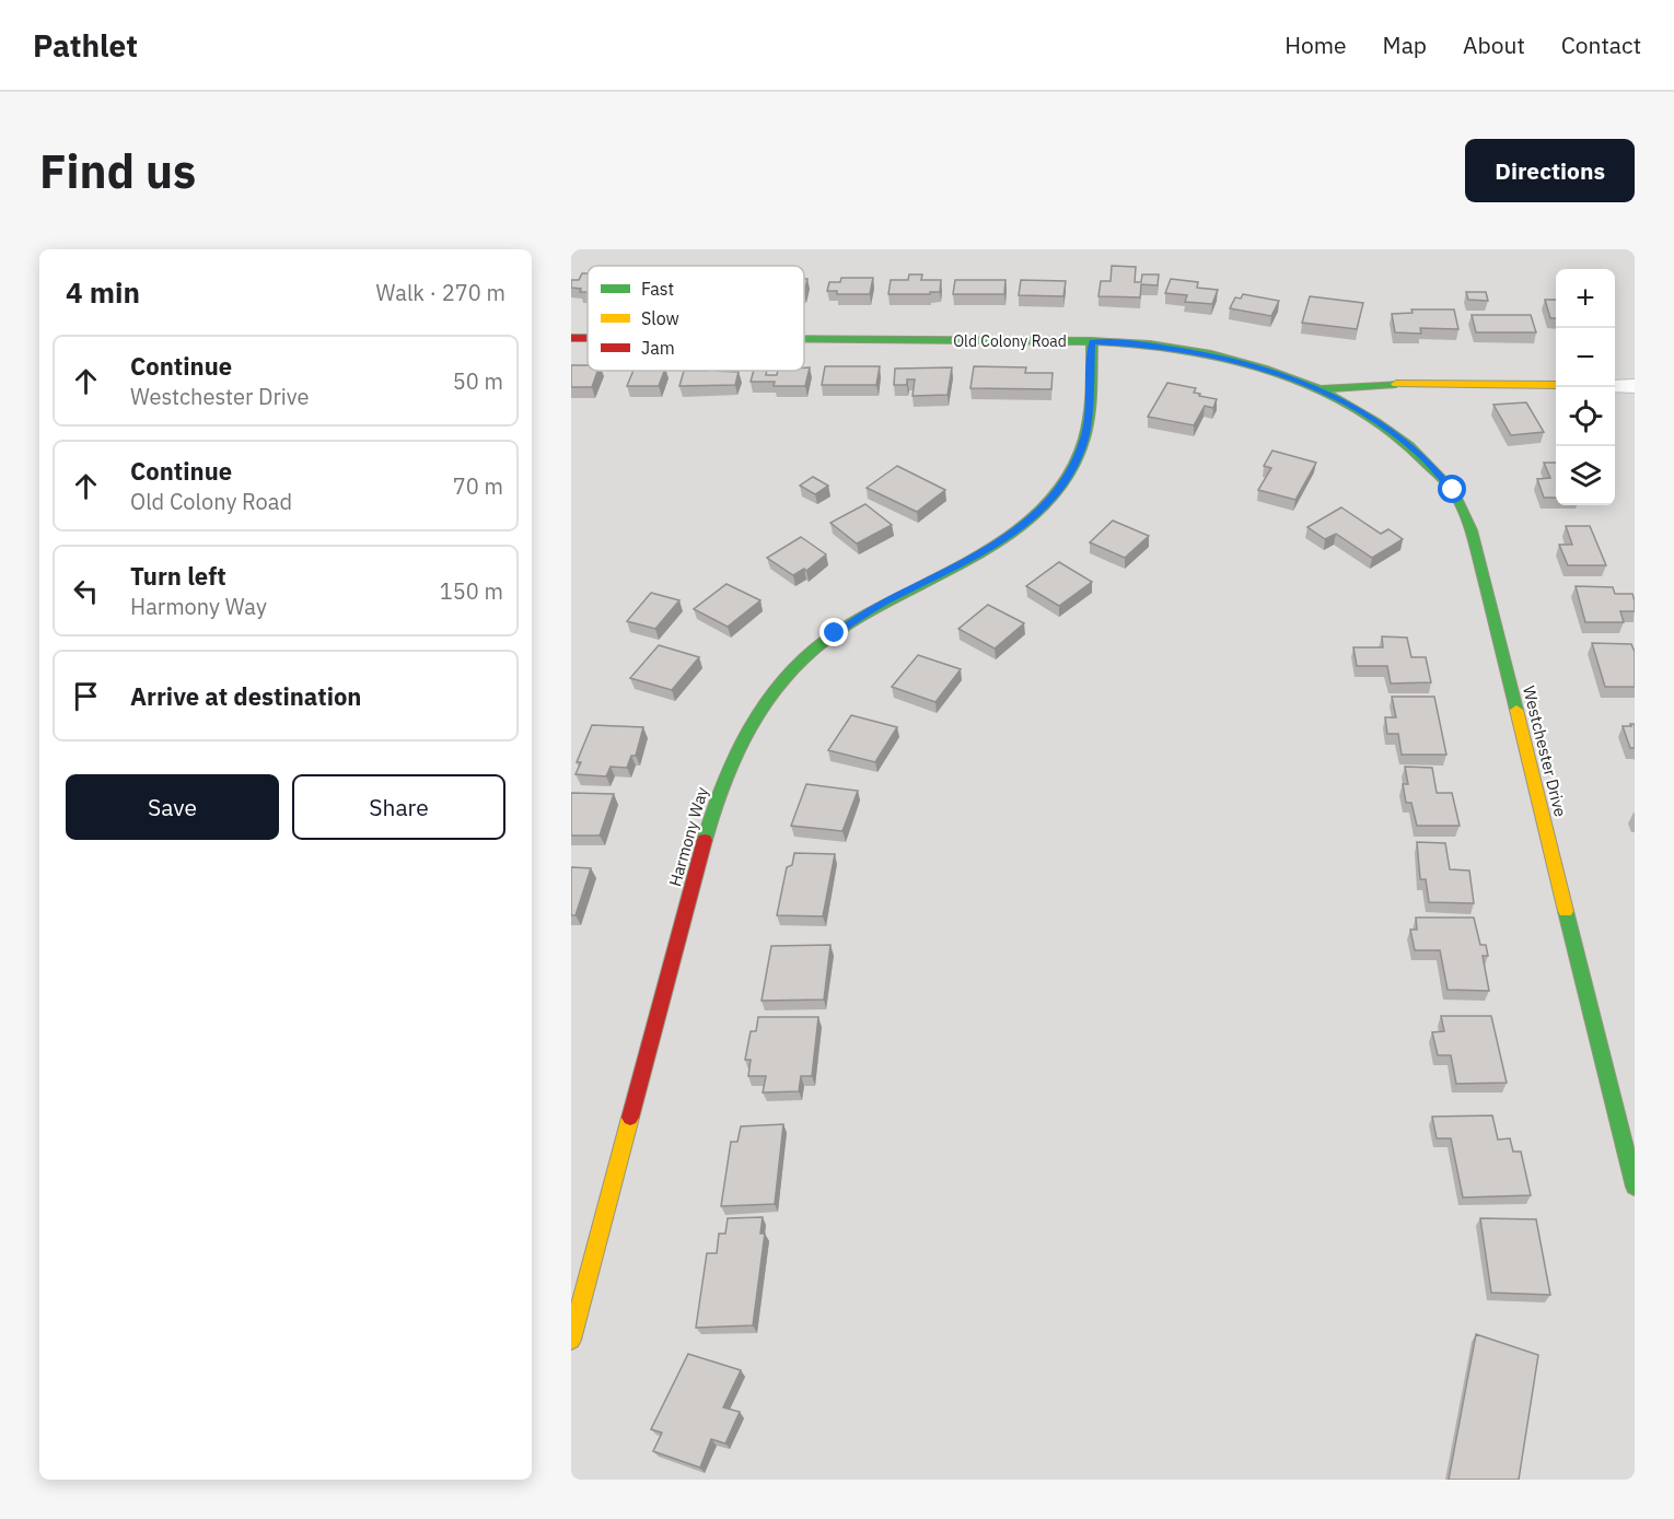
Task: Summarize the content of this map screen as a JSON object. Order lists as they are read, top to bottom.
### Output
{
  "streets": {
    "street": ["Old Colony Road", "Westchester Drive", "Harmony Way"]
  },
  "crossings": [
    ["Old Colony Road", "Westchester Drive"],
    ["Old Colony Road", "Harmony Way"]
  ],
  "legend": ["Fast", "Slow", "Jam"],
  "page": {
    "header": "Pathlet",
    "nav": [
      "Home",
      "Map",
      "About",
      "Contact"
    ],
    "buttons": [
      "Directions",
      ["Save", "Share"]
    ],
    "title": "Find us",
    "heading": ["4 min", "Walk · 270 m"],
    "map_buttons": ["+", "−"],
    "list": [
      ["Continue", "Westchester Drive", "50 m"],
      ["Continue", "Old Colony Road", "70 m"],
      ["Turn left", "Harmony Way", "150 m"],
      "Arrive at destination"
    ]
  }
}
